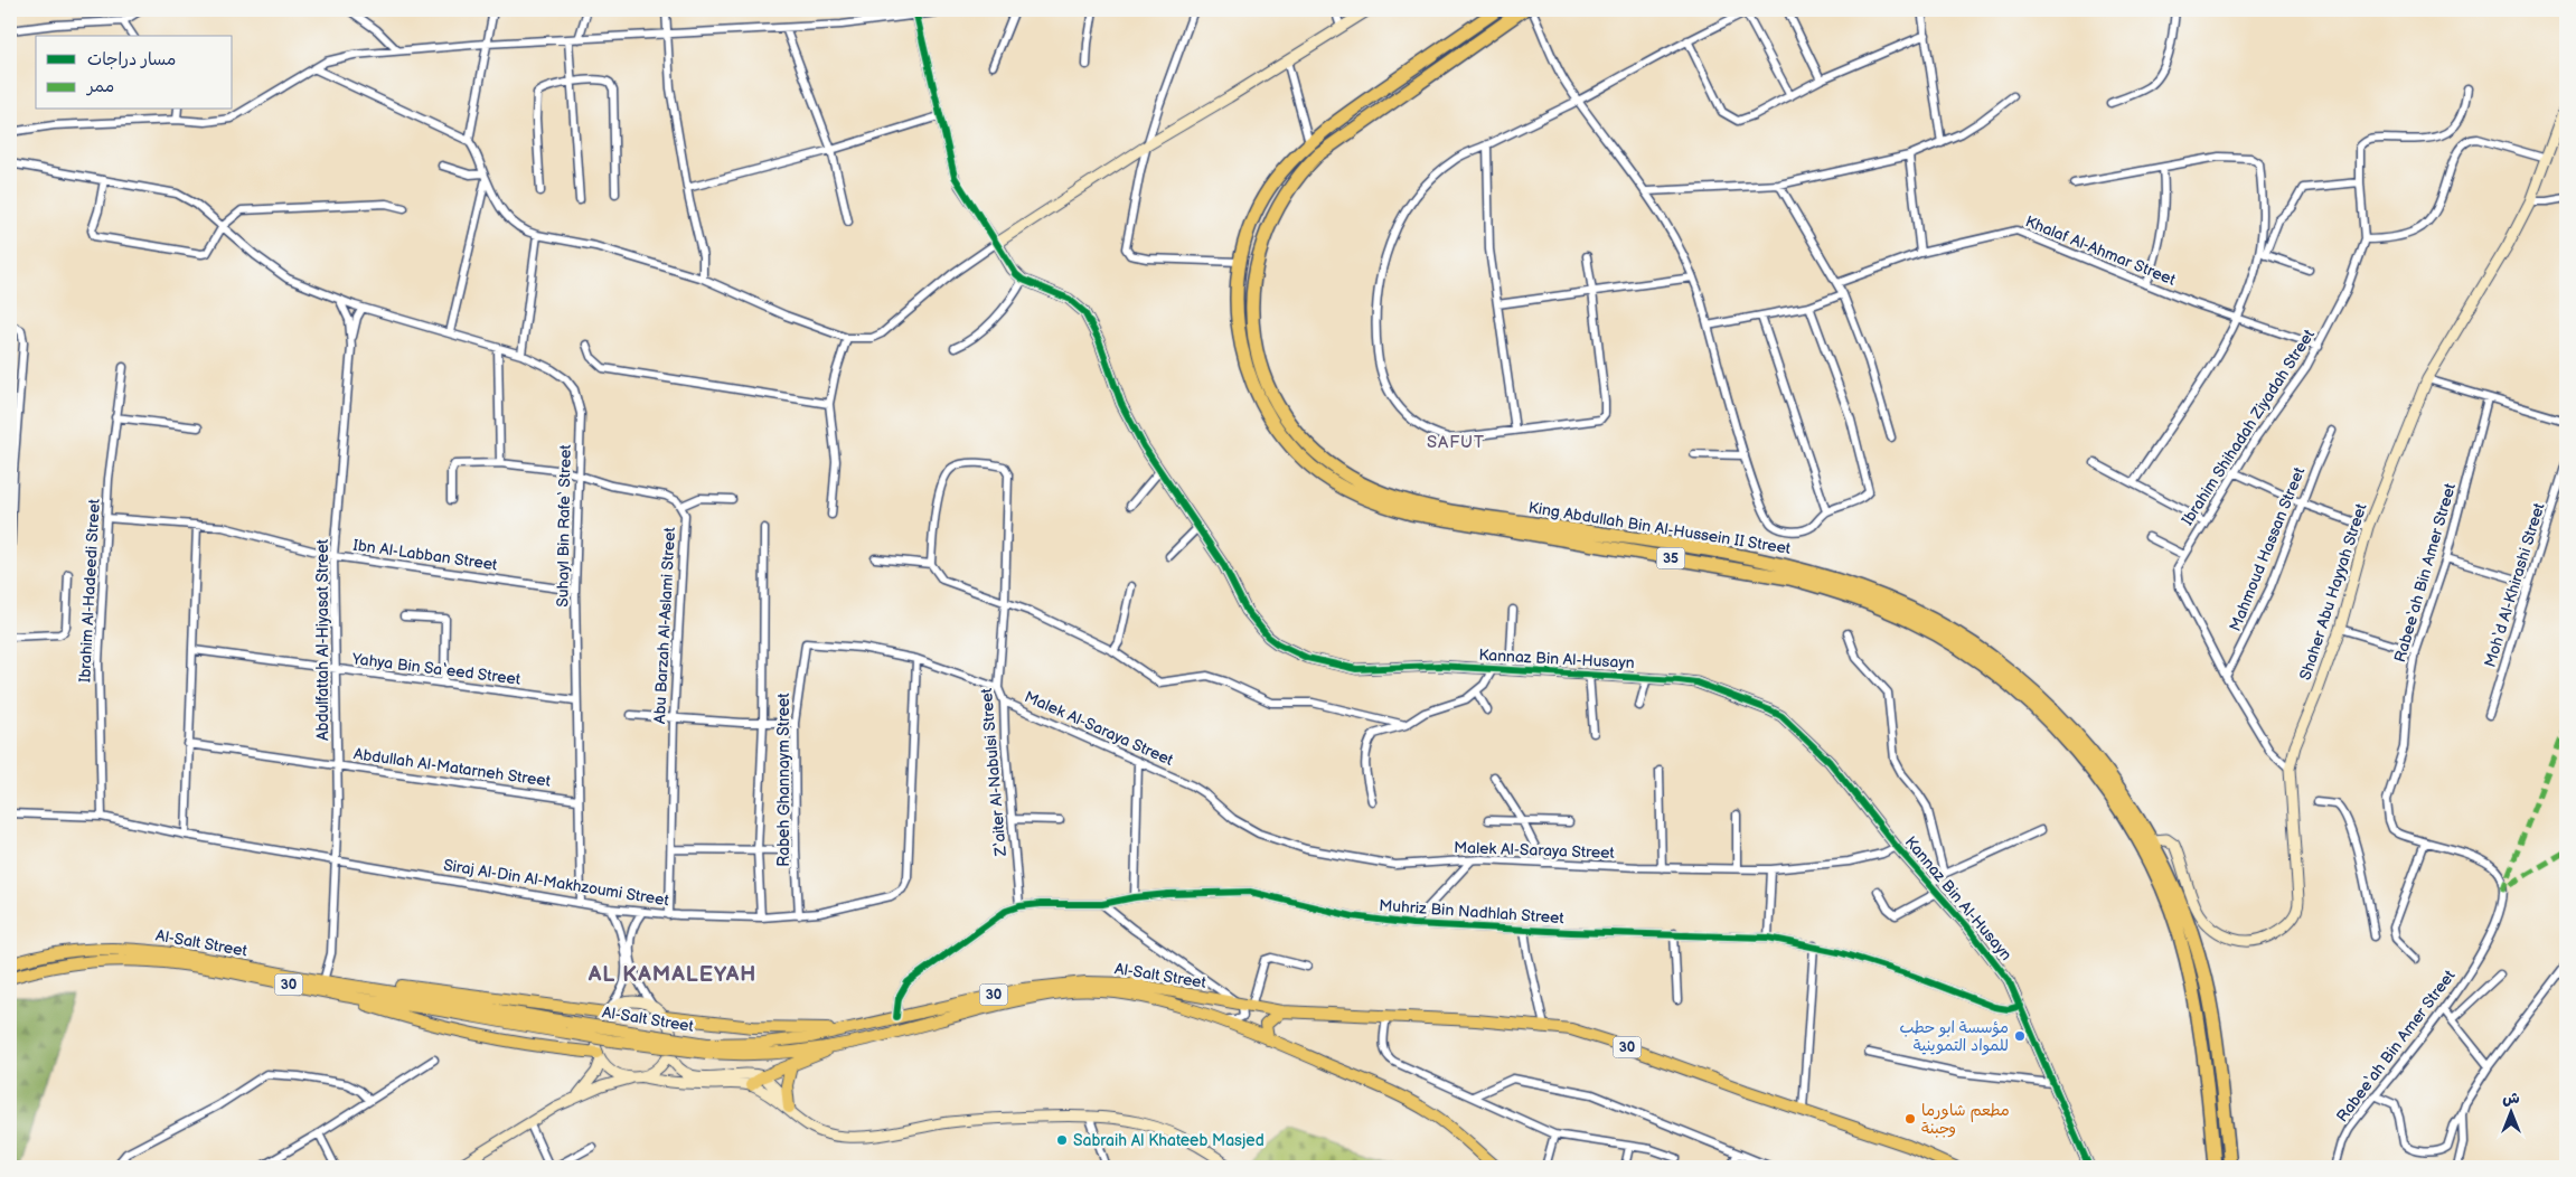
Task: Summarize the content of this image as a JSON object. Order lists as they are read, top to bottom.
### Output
{
  "streets": {
    "highway": ["King Abdullah Bin Al-Hussein II Street", "35"],
    "main road": ["Al-Salt Street", "30"],
    "street": [
      "Khalaf Al-Ahmar Street",
      "Ibrahim Shihadah Ziyadah Street",
      "Suhayl Bin Rafe‘ Street",
      "Mahmoud Hassan Street",
      "Ibn Al-Labban Street",
      "Rabee‘ah Bin Amer Street",
      "Moh‘d Al-Khirashi Street",
      "Ibrahim Al-Hadeedi Street",
      "Shaher Abu Hayyah Street",
      "Abu Barzah Al-Aslami Street",
      "Abdulfattah Al-Hiyasat Street",
      "Kannaz Bin Al-Husayn",
      "Yahya Bin Sa‘eed Street",
      "Malek Al-Saraya Street",
      "Abdullah Al-Matarneh Street",
      "Z‘aiter Al-Nabulsi Street",
      "Rabeh Ghannaym Street",
      "Siraj Al-Din Al-Makhzoumi Street",
      "Muhriz Bin Nadhlah Street"
    ]
  },
  "crossings": [
    ["Khalaf Al-Ahmar Street", "Ibrahim Shihadah Ziyadah Street"],
    ["Ibrahim Shihadah Ziyadah Street", "Mahmoud Hassan Street"],
    ["Ibrahim Shihadah Ziyadah Street", "Shaher Abu Hayyah Street"],
    ["Suhayl Bin Rafe‘ Street", "Ibn Al-Labban Street"],
    ["Suhayl Bin Rafe‘ Street", "Abu Barzah Al-Aslami Street"],
    ["Suhayl Bin Rafe‘ Street", "Yahya Bin Sa‘eed Street"],
    ["Suhayl Bin Rafe‘ Street", "Abdullah Al-Matarneh Street"],
    ["Suhayl Bin Rafe‘ Street", "Siraj Al-Din Al-Makhzoumi Street"],
    ["King Abdullah Bin Al-Hussein II Street", "Shaher Abu Hayyah Street"],
    ["Ibn Al-Labban Street", "Ibrahim Al-Hadeedi Street"],
    ["Ibn Al-Labban Street", "Abdulfattah Al-Hiyasat Street"],
    ["Ibrahim Al-Hadeedi Street", "Siraj Al-Din Al-Makhzoumi Street"],
    ["Abu Barzah Al-Aslami Street", "Siraj Al-Din Al-Makhzoumi Street"],
    ["Abdulfattah Al-Hiyasat Street", "Yahya Bin Sa‘eed Street"],
    ["Abdulfattah Al-Hiyasat Street", "Abdullah Al-Matarneh Street"],
    ["Abdulfattah Al-Hiyasat Street", "Siraj Al-Din Al-Makhzoumi Street"],
    ["Abdulfattah Al-Hiyasat Street", "Al-Salt Street"],
    ["Kannaz Bin Al-Husayn", "Malek Al-Saraya Street"],
    ["Kannaz Bin Al-Husayn", "Muhriz Bin Nadhlah Street"],
    ["Malek Al-Saraya Street", "Z‘aiter Al-Nabulsi Street"],
    ["Z‘aiter Al-Nabulsi Street", "Rabeh Ghannaym Street"],
    ["Z‘aiter Al-Nabulsi Street", "Muhriz Bin Nadhlah Street"],
    ["Rabeh Ghannaym Street", "Siraj Al-Din Al-Makhzoumi Street"],
    ["Muhriz Bin Nadhlah Street", "Al-Salt Street"],
    ["Al-Salt Street", "30"]
  ],
  "districts": ["SAFUT", "AL KAMALEYAH"],
  "places": ["مؤسسة ابو حطب للمواد التموينية", "مطعم شاورما وجبنة", "Sabraih Al Khateeb Masjed"],
  "legend": ["مسار دراجات", "ممر"],
  "north": "top"
}
